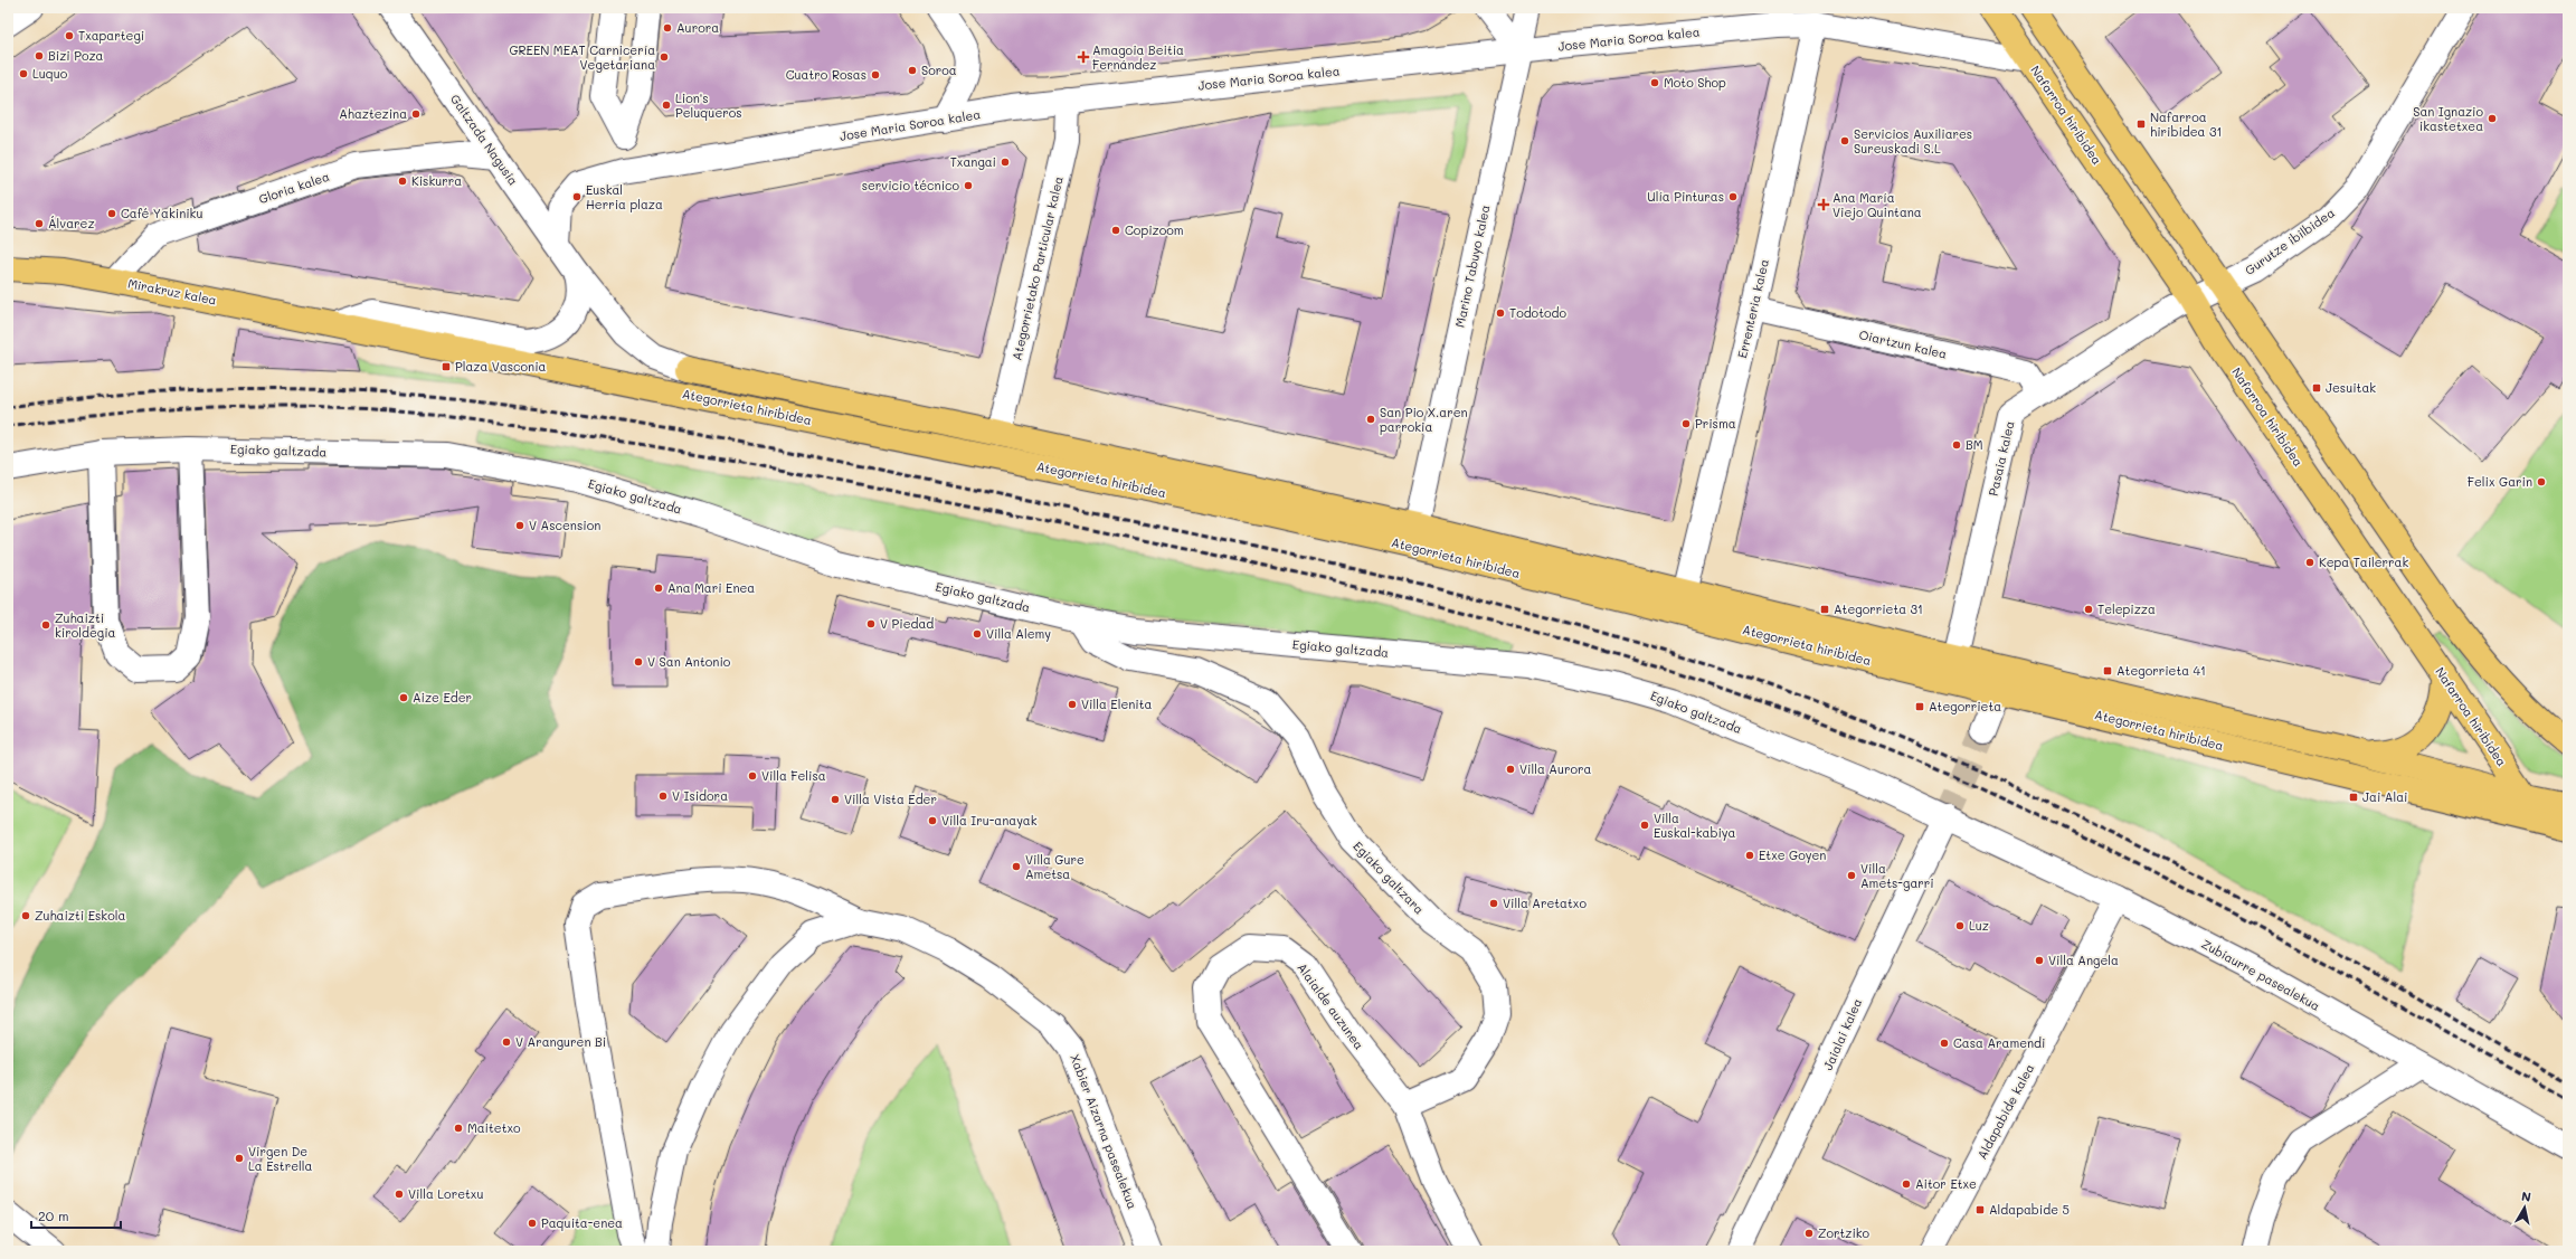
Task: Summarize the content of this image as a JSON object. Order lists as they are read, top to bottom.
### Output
{
  "streets": {
    "main road": ["Nafarroa hiribidea", "Mirakruz kalea", "Ategorrieta hiribidea"],
    "street": [
      "Jose Maria Soroa kalea",
      "Galtzada Nagusia",
      "Gloria kalea",
      "Gurutze ibilbidea",
      "Marino Tabuyo kalea",
      "Ategorrietako Particular kalea",
      "Errenteria kalea",
      "Oiartzun kalea",
      "Egiako galtzada",
      "Pasaia kalea",
      "Egiako galtzara",
      "Zubiaurre pasealekua",
      "Alaialde auzunea",
      "Jaialai kalea",
      "Aldapabide kalea",
      "Xabier Aizarna pasealekua"
    ]
  },
  "crossings": [
    ["Jose Maria Soroa kalea", "Nafarroa hiribidea"],
    ["Jose Maria Soroa kalea", "Galtzada Nagusia"],
    ["Jose Maria Soroa kalea", "Marino Tabuyo kalea"],
    ["Jose Maria Soroa kalea", "Ategorrietako Particular kalea"],
    ["Jose Maria Soroa kalea", "Errenteria kalea"],
    ["Nafarroa hiribidea", "Gurutze ibilbidea"],
    ["Nafarroa hiribidea", "Ategorrieta hiribidea"],
    ["Nafarroa hiribidea", "Pasaia kalea"],
    ["Galtzada Nagusia", "Gloria kalea"],
    ["Galtzada Nagusia", "Ategorrieta hiribidea"],
    ["Gloria kalea", "Mirakruz kalea"],
    ["Gurutze ibilbidea", "Pasaia kalea"],
    ["Marino Tabuyo kalea", "Ategorrieta hiribidea"],
    ["Ategorrietako Particular kalea", "Ategorrieta hiribidea"],
    ["Mirakruz kalea", "Ategorrieta hiribidea"],
    ["Errenteria kalea", "Oiartzun kalea"],
    ["Errenteria kalea", "Ategorrieta hiribidea"],
    ["Oiartzun kalea", "Pasaia kalea"],
    ["Ategorrieta hiribidea", "Pasaia kalea"],
    ["Egiako galtzada", "Egiako galtzara"],
    ["Egiako galtzada", "Zubiaurre pasealekua"],
    ["Egiako galtzada", "Jaialai kalea"],
    ["Egiako galtzara", "Alaialde auzunea"],
    ["Zubiaurre pasealekua", "Jaialai kalea"],
    ["Zubiaurre pasealekua", "Aldapabide kalea"]
  ],
  "places": {
    "other": [
      "Aurora",
      "Txapartegi",
      "Bizi Poza",
      "GREEN MEAT Carnicería Vegetariana",
      "Soroa",
      "Luquo",
      "Cuatro Rosas",
      "Moto Shop",
      "Lion's Peluqueros",
      "Ahaztezina",
      "San Ignazio ikastetxea",
      "Servicios Auxiliares Sureuskadi S.L",
      "Txangai",
      "Kiskurra",
      "servicio técnico",
      "Euskal Herria plaza",
      "Ulía Pinturas",
      "Café Yakiniku",
      "Álvarez",
      "Copizoom",
      "Todotodo",
      "San Pio X.aren parrokia",
      "Prisma",
      "BM",
      "Felix Garin",
      "V Ascension",
      "Kepa Tailerrak",
      "Ana Mari Enea",
      "Telepizza",
      "V Piedad",
      "Zuhaizti kiroldegia",
      "Villa Alemy",
      "V San Antonio",
      "Aize Eder",
      "Villa Elenita",
      "Villa Aurora",
      "Villa Felisa",
      "V Isidora",
      "Villa Vista Eder",
      "Villa Iru-anayak",
      "Villa Euskal-kabiya",
      "Etxe Goyen",
      "Villa Gure Ametsa",
      "Villa Amets-garri",
      "Villa Aretatxo",
      "Zuhaizti Eskola",
      "Luz",
      "Villa Angela",
      "V Aranguren Bi",
      "Casa Aramendi",
      "Maitetxo",
      "Virgen De La Estrella",
      "Aitor Etxe",
      "Villa Loretxu",
      "Paquita-enea",
      "Zortziko"
    ],
    "health": ["Amagoia Beitia Fernández", "Ana María Viejo Quintana"],
    "transit": [
      "Nafarroa hiribidea 31",
      "Plaza Vasconia",
      "Jesuitak",
      "Ategorrieta 31",
      "Ategorrieta 41",
      "Ategorrieta",
      "Jai Alai",
      "Aldapabide 5"
    ]
  },
  "scale_bar": "20 m",
  "north": "top"
}
